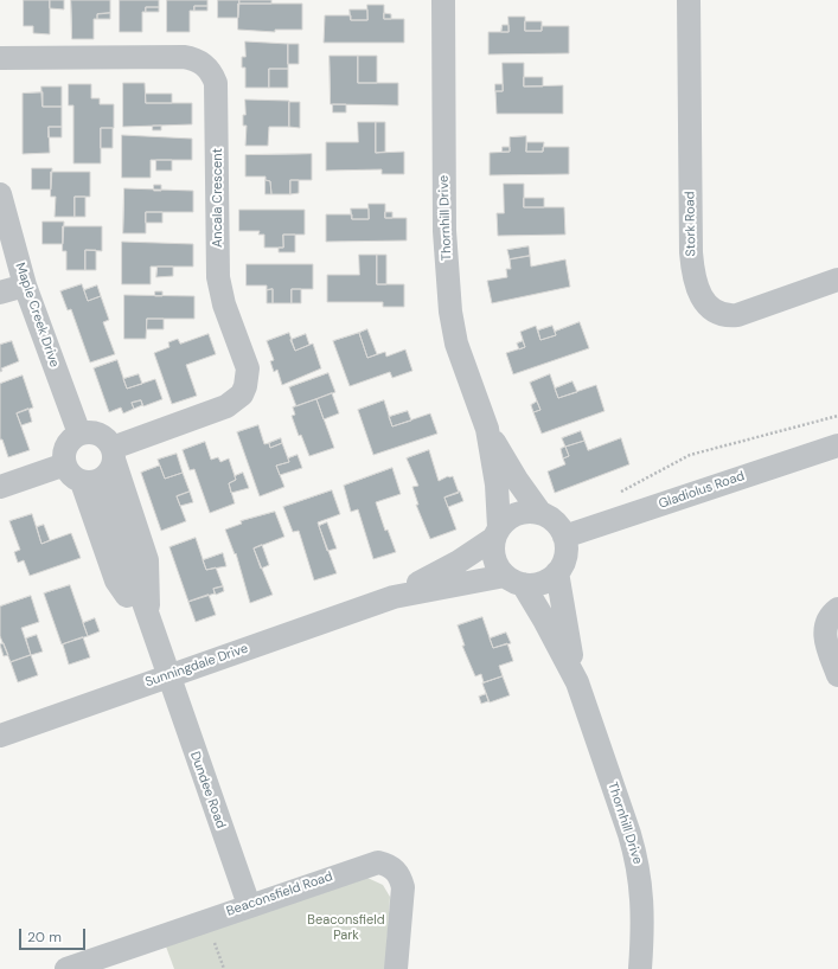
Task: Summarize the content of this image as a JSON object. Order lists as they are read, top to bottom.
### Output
{
  "streets": {
    "street": [
      "Ancala Crescent",
      "Thornhill Drive",
      "Stork Road",
      "Maple Creek Drive",
      "Gladiolus Road",
      "Sunningdale Drive",
      "Dundee Road",
      "Beaconsfield Road"
    ]
  },
  "crossings": [
    ["Ancala Crescent", "Maple Creek Drive"],
    ["Thornhill Drive", "Gladiolus Road"],
    ["Thornhill Drive", "Sunningdale Drive"],
    ["Gladiolus Road", "Sunningdale Drive"],
    ["Sunningdale Drive", "Dundee Road"],
    ["Dundee Road", "Beaconsfield Road"]
  ],
  "parks": ["Beaconsfield Park"],
  "scale_bar": "20 m"
}
